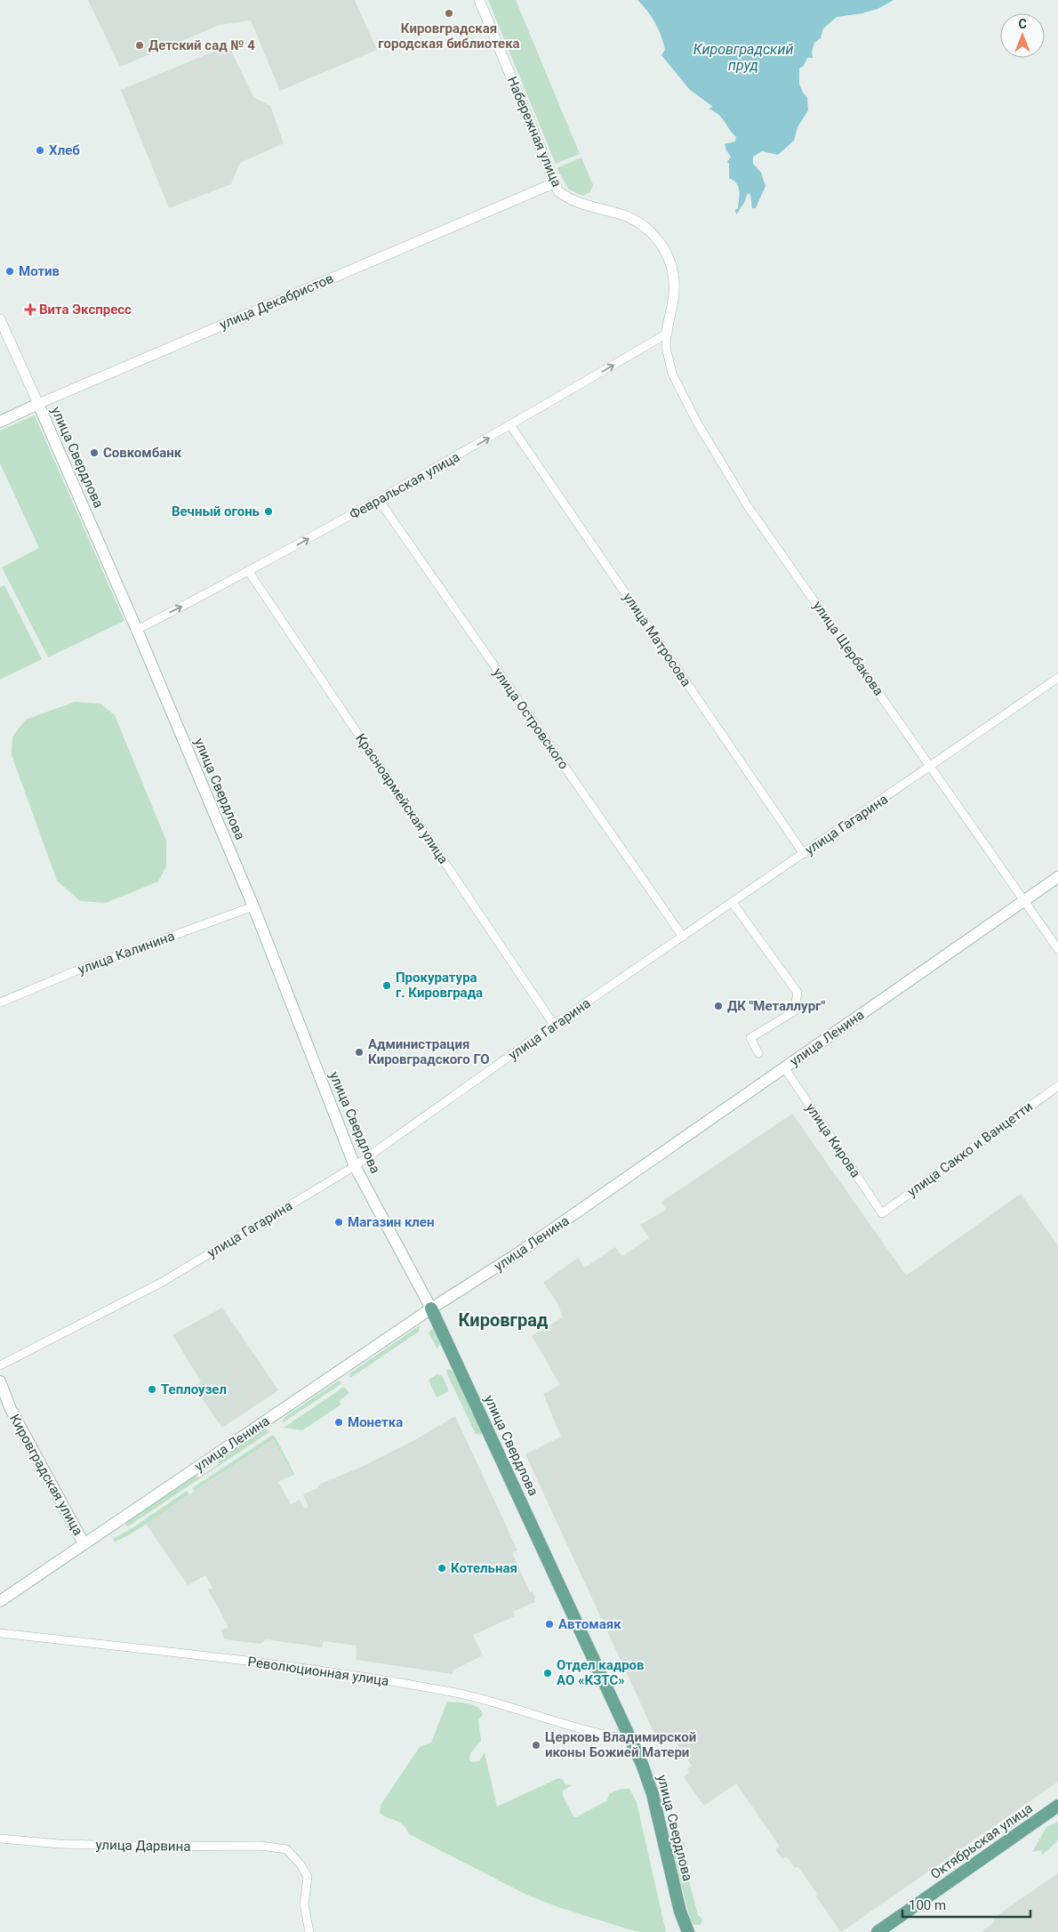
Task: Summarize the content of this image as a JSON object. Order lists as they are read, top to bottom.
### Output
{
  "streets": {
    "main road": [
      "улица Декабристов",
      "улица Свердлова",
      "улица Ленина",
      "Кировградская улица",
      "Октябрьская улица"
    ],
    "street": [
      "Набережная улица",
      "Февральская улица",
      "улица Матросова",
      "улица Щербакова",
      "улица Островского",
      "Красноармейская улица",
      "улица Гагарина",
      "улица Калинина",
      "улица Кирова",
      "улица Сакко и Ванцетти",
      "Революционная улица",
      "улица Дарвина"
    ]
  },
  "crossings": [
    ["Набережная улица", "улица Декабристов"],
    ["Набережная улица", "Февральская улица"],
    ["Набережная улица", "улица Щербакова"],
    ["улица Декабристов", "улица Свердлова"],
    ["улица Свердлова", "Февральская улица"],
    ["улица Свердлова", "улица Гагарина"],
    ["улица Свердлова", "улица Калинина"],
    ["улица Свердлова", "улица Ленина"],
    ["улица Свердлова", "Революционная улица"],
    ["Февральская улица", "улица Матросова"],
    ["Февральская улица", "улица Щербакова"],
    ["Февральская улица", "улица Островского"],
    ["Февральская улица", "Красноармейская улица"],
    ["улица Матросова", "улица Гагарина"],
    ["улица Щербакова", "улица Гагарина"],
    ["улица Щербакова", "улица Ленина"],
    ["улица Островского", "улица Гагарина"],
    ["Красноармейская улица", "улица Гагарина"],
    ["улица Ленина", "улица Кирова"],
    ["улица Ленина", "Кировградская улица"],
    ["улица Кирова", "улица Сакко и Ванцетти"]
  ],
  "one_way": ["Февральская улица"],
  "districts": ["Кировград"],
  "water": ["Кировградский пруд"],
  "places": {
    "other": [
      "Кировградская городская библиотека",
      "Детский сад № 4",
      "Хлеб",
      "Мотив",
      "Совкомбанк",
      "Вечный огонь",
      "Прокуратура г. Кировграда",
      "ДК \"Металлург\"",
      "Администрация Кировградского ГО",
      "Магазин клен",
      "Теплоузел",
      "Монетка",
      "Котельная",
      "Автомаяк",
      "Отдел кадров АО «КЗТС»",
      "Церковь Владимирской иконы Божией Матери"
    ],
    "health": ["Вита Экспресс"]
  },
  "scale_bar": "100 m",
  "north": "top"
}
